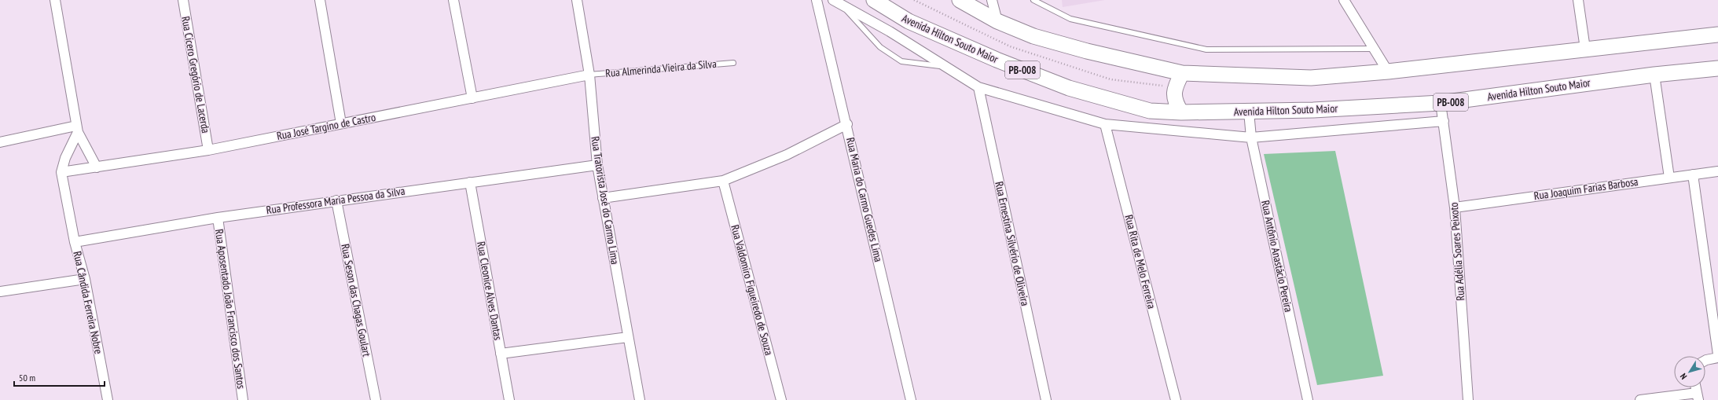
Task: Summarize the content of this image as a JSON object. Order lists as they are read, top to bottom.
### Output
{
  "streets": {
    "main road": ["Avenida Hilton Souto Maior", "PB-008"],
    "street": [
      "Rua Cícero Gregório de Lacerda",
      "Rua José Targino de Castro",
      "Rua Joaquim Farias Barbosa",
      "Rua Maria do Carmo Guedes Lima",
      "Rua Professora Maria Pessoa da Silva",
      "Rua Tratorista José do Carmo Lima",
      "Rua Ernestina Silvério de Oliveira",
      "Rua Adélia Soares Peixoto",
      "Rua Antônio Anastácio Pereira",
      "Rua Rita de Melo Ferreira",
      "Rua Valdomiro Figueiredo de Souza",
      "Rua Cleonice Alves Dantas",
      "Rua Seson das Chagas Goulart",
      "Rua Cândida Ferreira Nobre",
      "Rua Aposentado João Francisco dos Santos"
    ],
    "lane": ["Rua Almerinda Vieira da Silva"]
  },
  "crossings": [
    ["Avenida Hilton Souto Maior", "Rua Ernestina Silvério de Oliveira"],
    ["Avenida Hilton Souto Maior", "Rua Adélia Soares Peixoto"],
    ["Avenida Hilton Souto Maior", "Rua Antônio Anastácio Pereira"],
    ["Avenida Hilton Souto Maior", "Rua Rita de Melo Ferreira"],
    ["Rua Almerinda Vieira da Silva", "Rua José Targino de Castro"],
    ["Rua Almerinda Vieira da Silva", "Rua Tratorista José do Carmo Lima"],
    ["Rua Cícero Gregório de Lacerda", "Rua José Targino de Castro"],
    ["Rua José Targino de Castro", "Rua Tratorista José do Carmo Lima"],
    ["Rua José Targino de Castro", "Rua Cândida Ferreira Nobre"],
    ["Rua Joaquim Farias Barbosa", "Rua Adélia Soares Peixoto"],
    ["Rua Professora Maria Pessoa da Silva", "Rua Tratorista José do Carmo Lima"],
    ["Rua Professora Maria Pessoa da Silva", "Rua Cleonice Alves Dantas"],
    ["Rua Professora Maria Pessoa da Silva", "Rua Seson das Chagas Goulart"],
    ["Rua Professora Maria Pessoa da Silva", "Rua Cândida Ferreira Nobre"],
    ["Rua Professora Maria Pessoa da Silva", "Rua Aposentado João Francisco dos Santos"]
  ],
  "scale_bar": "50 m",
  "north": "bottom left"
}
